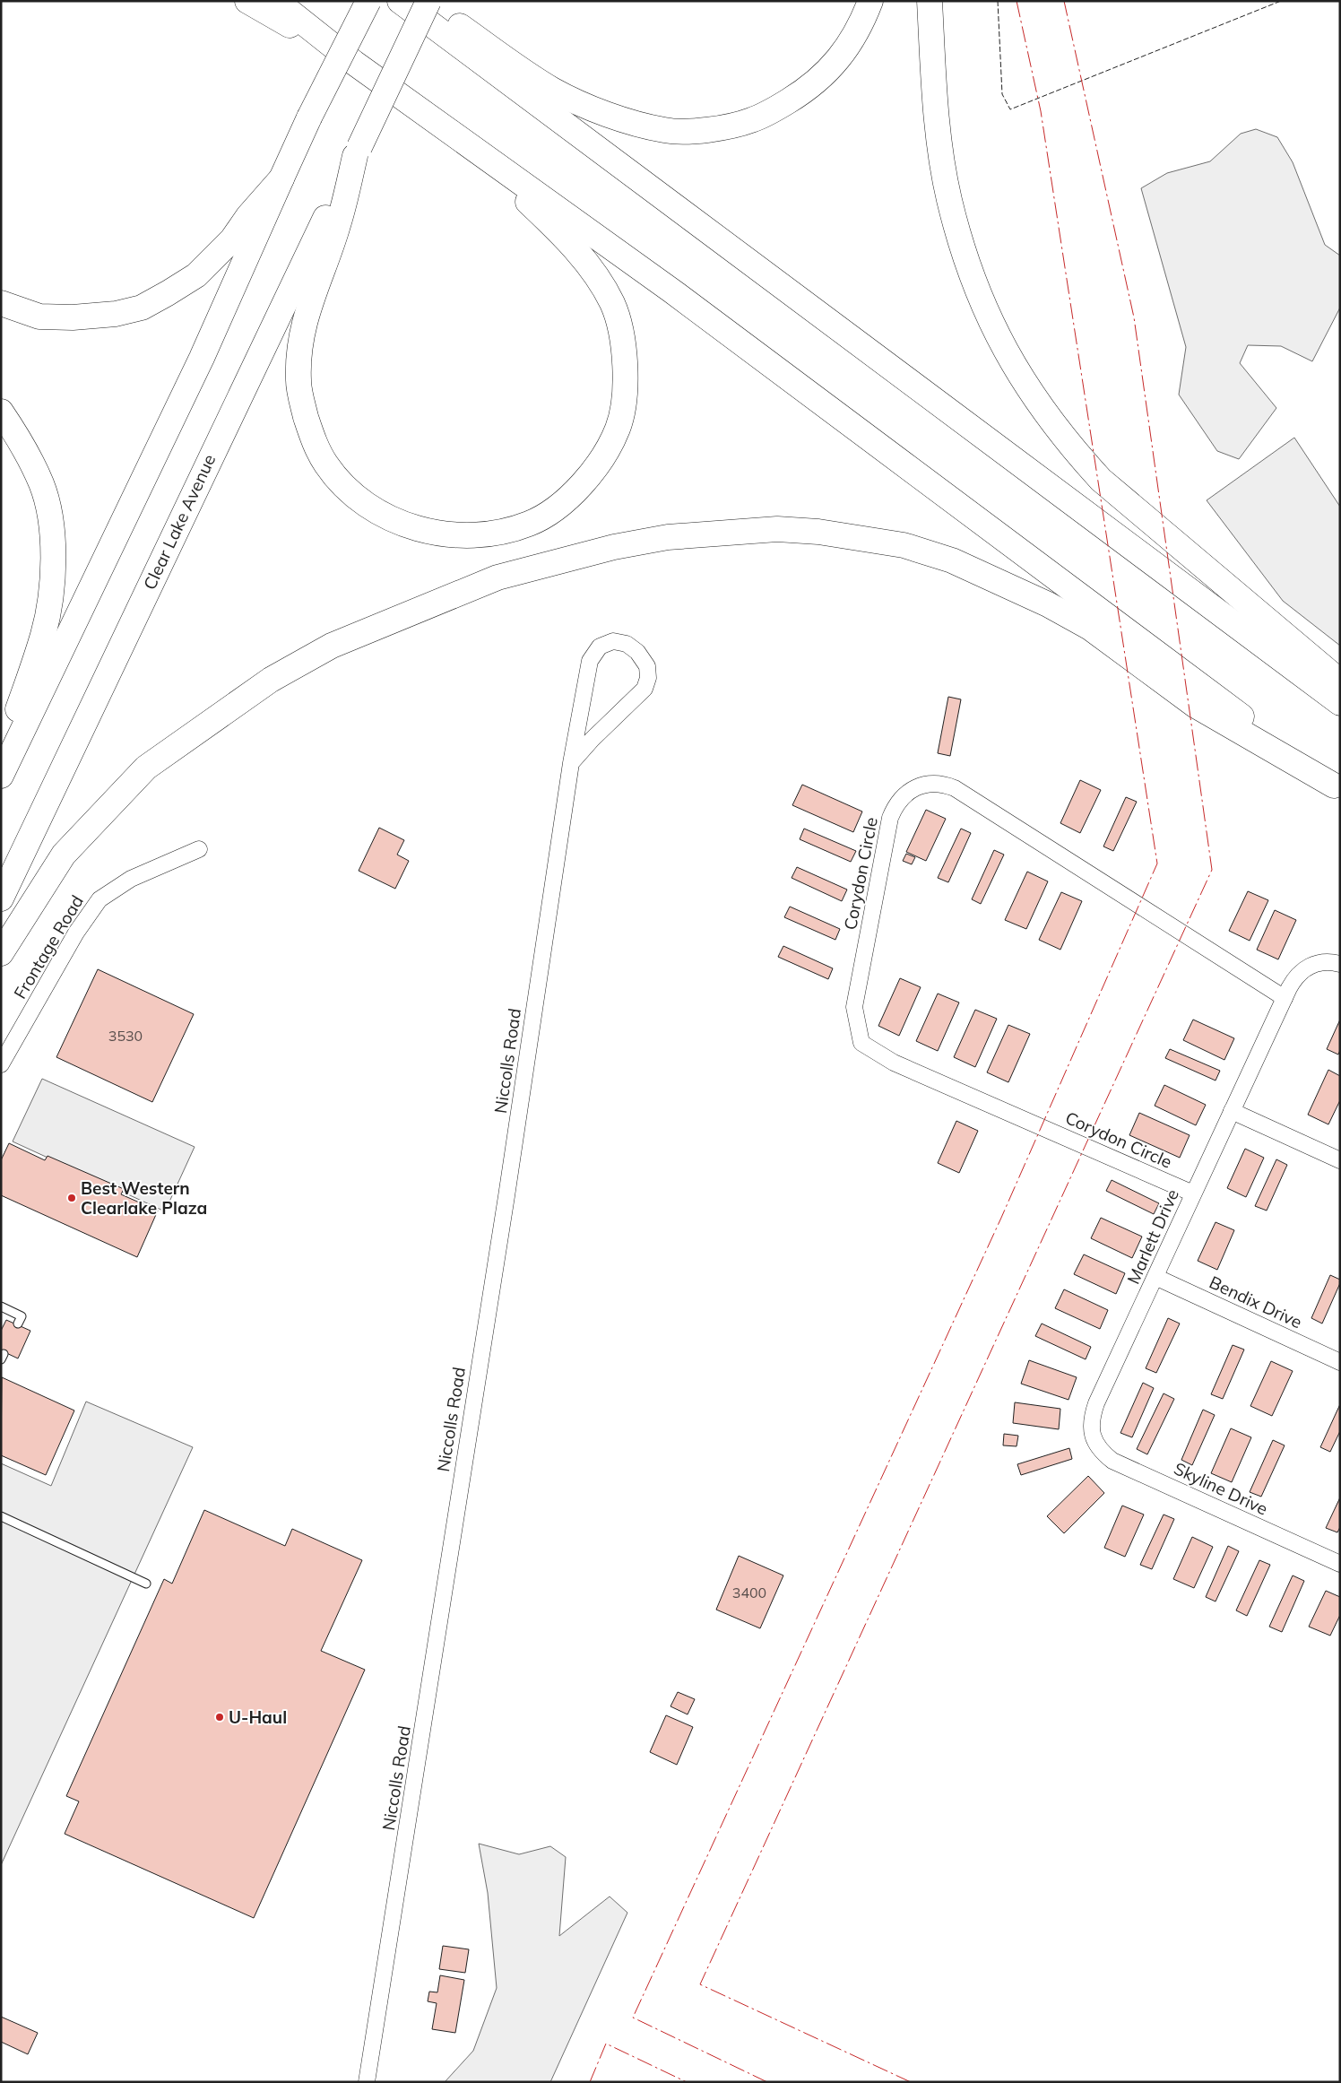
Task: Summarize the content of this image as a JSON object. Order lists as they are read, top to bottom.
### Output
{
  "streets": {
    "highway": ["Clear Lake Avenue"],
    "street": [
      "Corydon Circle",
      "Frontage Road",
      "Niccolls Road",
      "Marlett Drive",
      "Bendix Drive",
      "Skyline Drive"
    ]
  },
  "crossings": [
    ["Corydon Circle", "Marlett Drive"],
    ["Marlett Drive", "Bendix Drive"],
    ["Marlett Drive", "Skyline Drive"]
  ],
  "places": ["Best Western Clearlake Plaza", "U-Haul"],
  "house_numbers": ["3530", "3400"]
}
